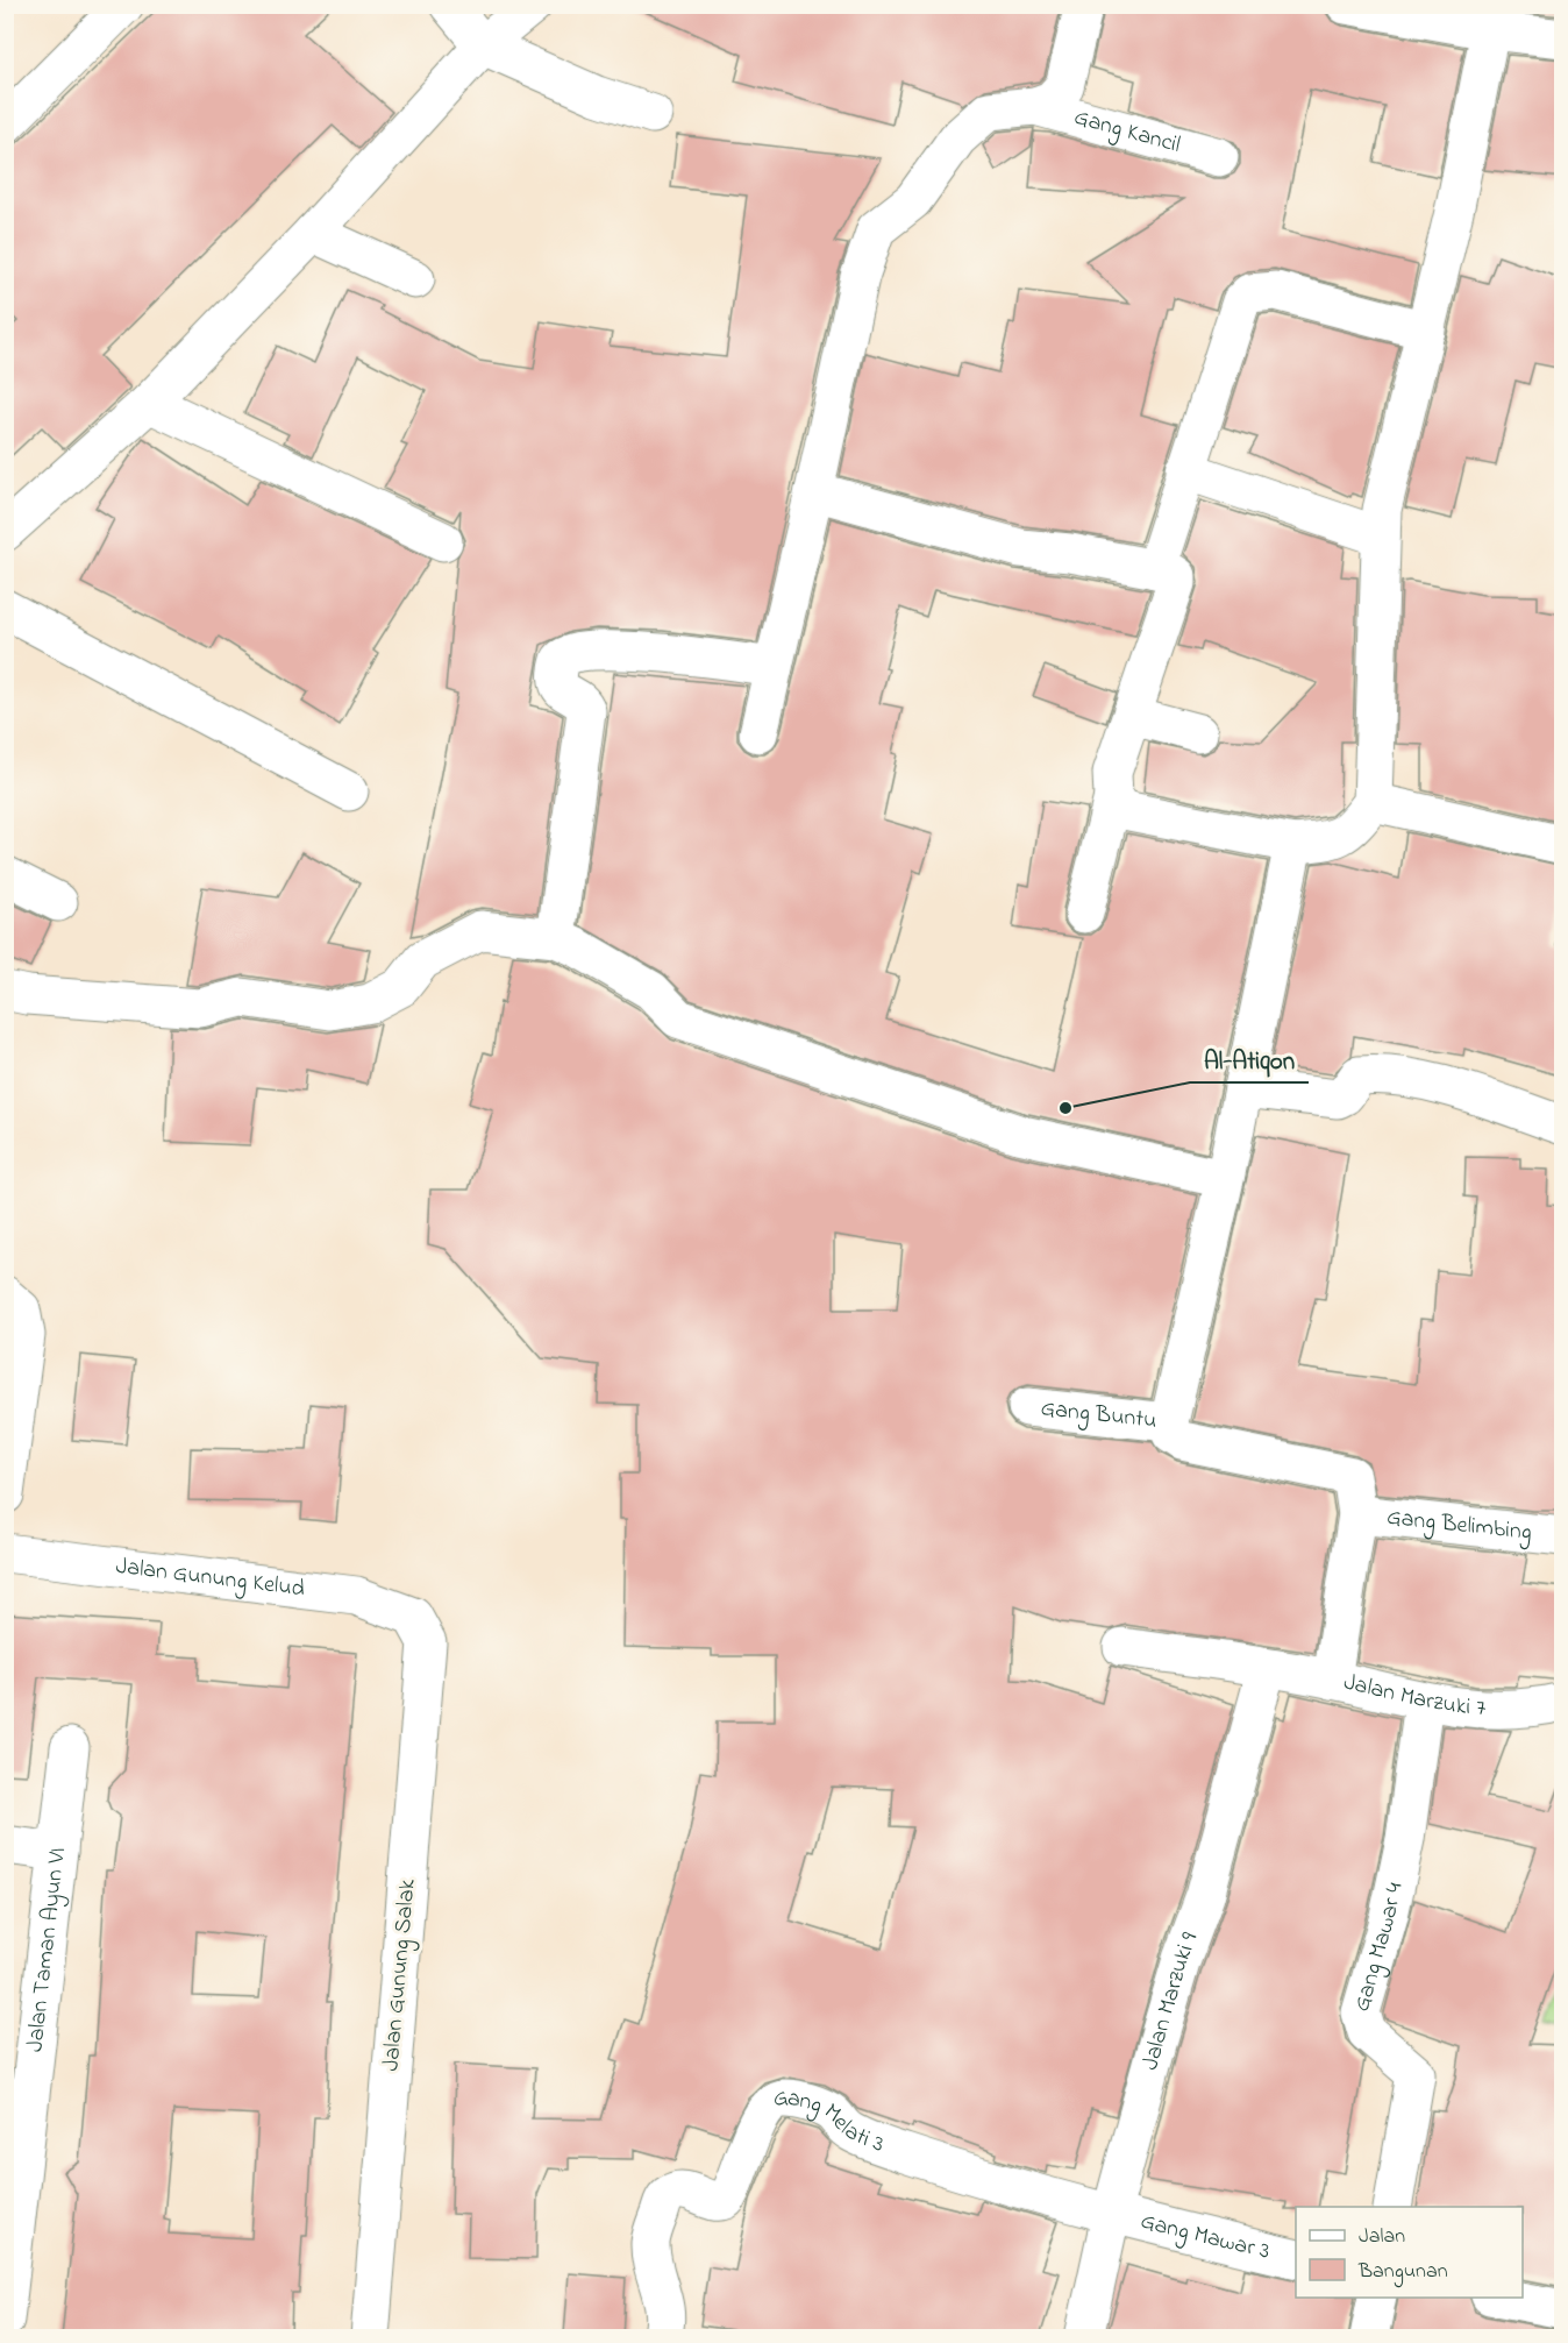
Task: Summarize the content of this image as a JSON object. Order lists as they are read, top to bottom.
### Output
{
  "streets": {
    "street": [
      "Gang Kancil",
      "Gang Buntu",
      "Gang Belimbing",
      "Jalan Gunung Kelud",
      "Jalan Marzuki 7",
      "Gang Mawar 4",
      "Jalan Taman Ayun VI",
      "Jalan Gunung Salak",
      "Jalan Marzuki 9",
      "Gang Melati 3",
      "Gang Mawar 3"
    ]
  },
  "crossings": [
    ["Jalan Gunung Kelud", "Jalan Gunung Salak"],
    ["Jalan Marzuki 7", "Gang Mawar 4"],
    ["Jalan Marzuki 7", "Jalan Marzuki 9"],
    ["Jalan Marzuki 9", "Gang Melati 3"],
    ["Jalan Marzuki 9", "Gang Mawar 3"],
    ["Gang Melati 3", "Gang Mawar 3"]
  ],
  "places": ["Al-Atiqon"],
  "legend": ["Jalan", "Bangunan"]
}
